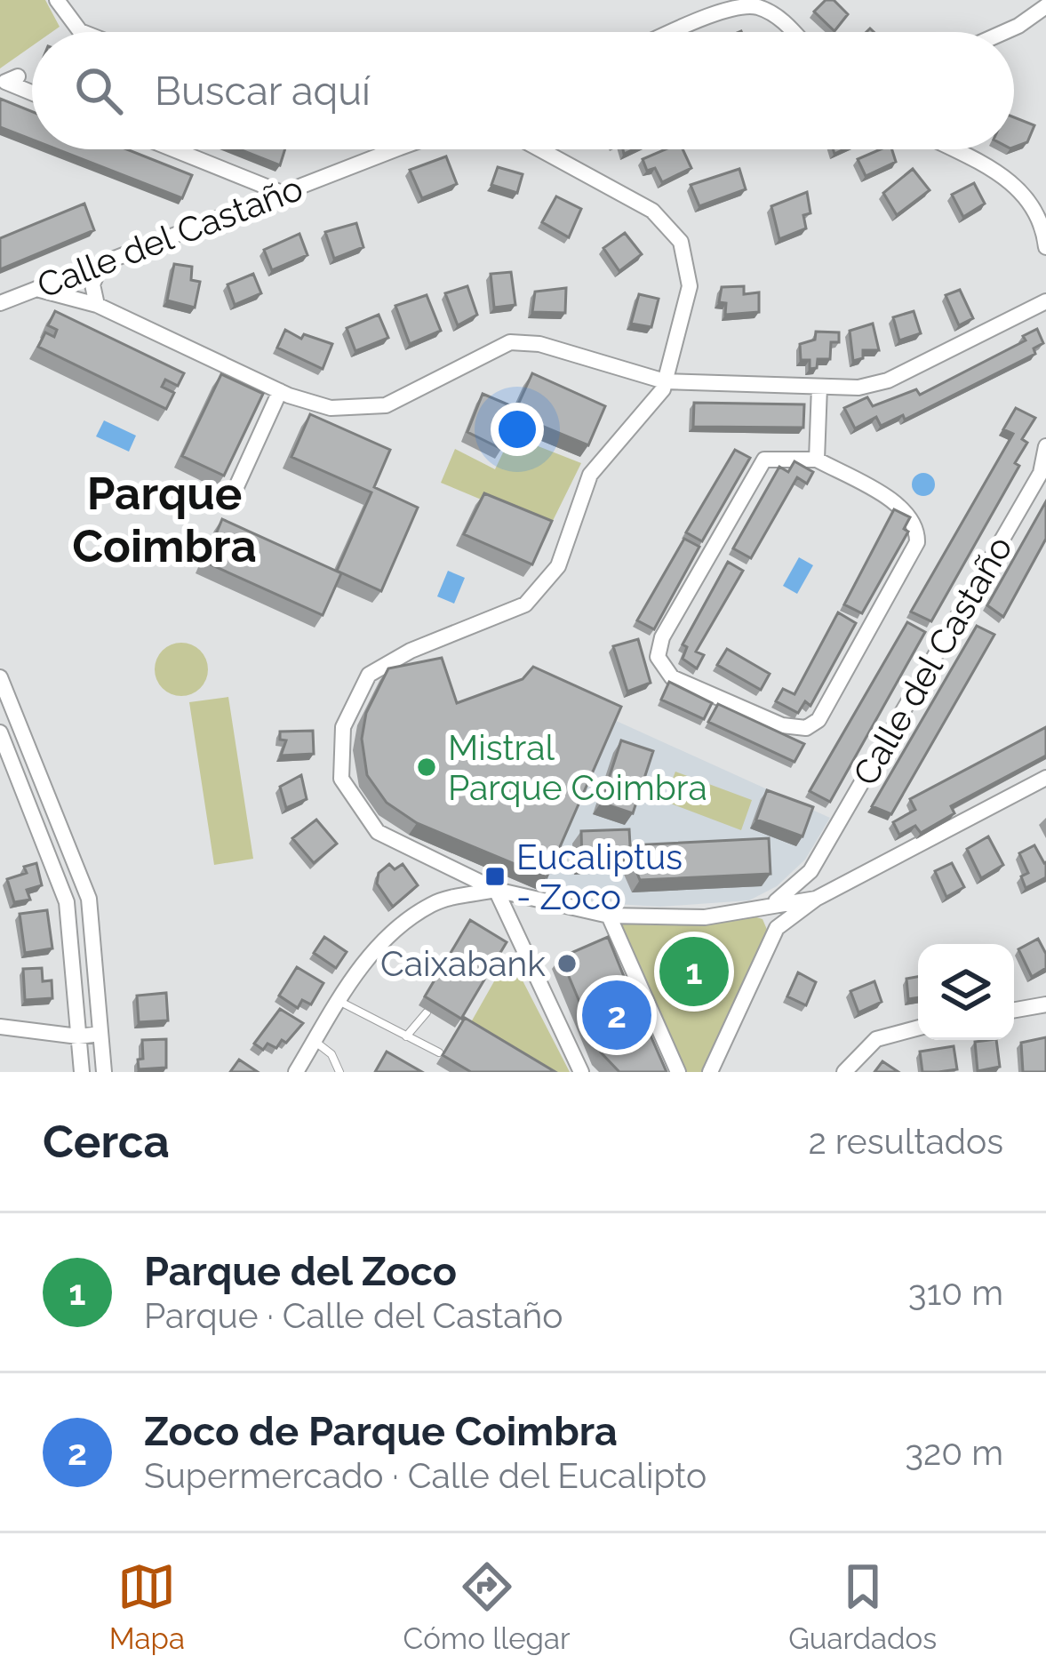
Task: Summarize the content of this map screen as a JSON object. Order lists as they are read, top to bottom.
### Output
{
  "streets": {
    "street": ["Calle del Castaño"]
  },
  "districts": ["Parque Coimbra"],
  "places": {
    "other": ["Mistral Parque Coimbra", "Caixabank"],
    "transit": ["Eucaliptus - Zoco"]
  },
  "page": {
    "search": "Buscar aquí",
    "pins": ["1", "2"],
    "heading": ["Cerca", "2 resultados"],
    "list": [
      {
        "mark": "1",
        "name": "Parque del Zoco",
        "note": "Parque · Calle del Castaño",
        "value": "310 m"
      },
      {
        "mark": "2",
        "name": "Zoco de Parque Coimbra",
        "note": "Supermercado · Calle del Eucalipto",
        "value": "320 m"
      }
    ],
    "nav": ["Mapa", "Cómo llegar", "Guardados"]
  }
}
